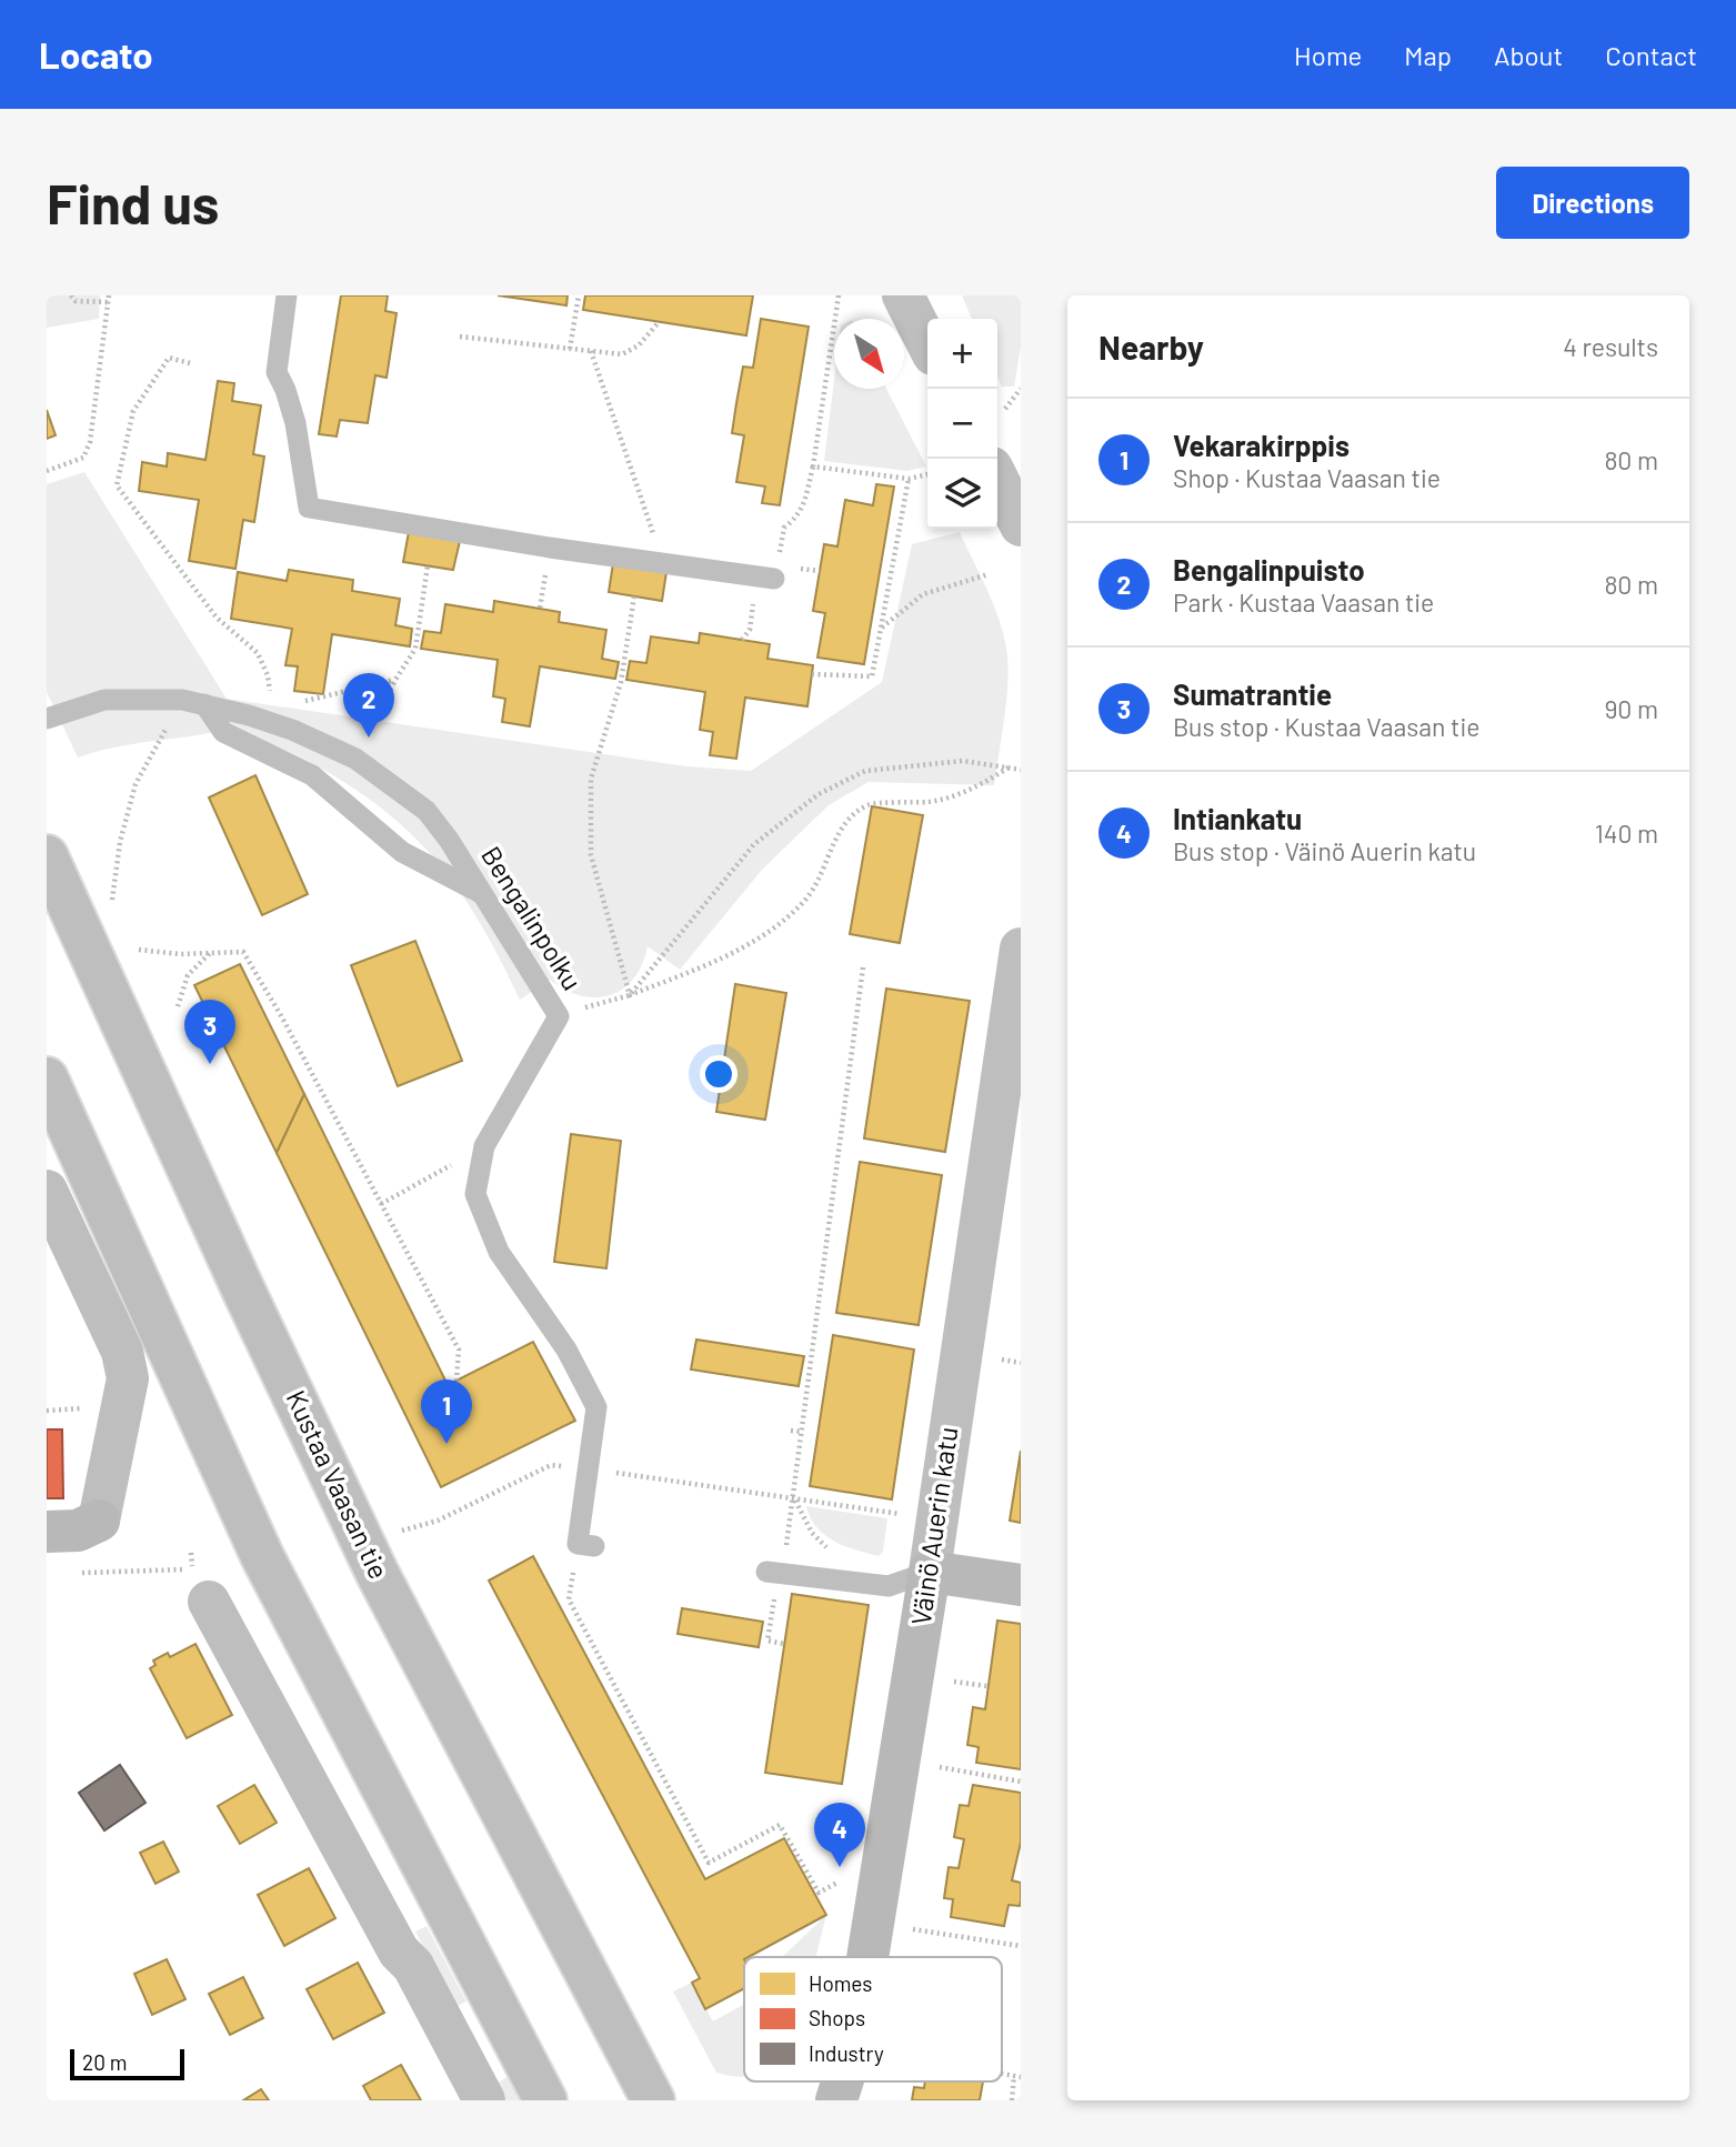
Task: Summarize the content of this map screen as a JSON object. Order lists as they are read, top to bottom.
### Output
{
  "streets": {
    "main road": ["Kustaa Vaasan tie", "Väinö Auerin katu"],
    "lane": ["Bengalinpolku"]
  },
  "legend": ["Homes", "Shops", "Industry"],
  "scale_bar": "20 m",
  "north": "bottom right",
  "page": {
    "header": "Locato",
    "nav": [
      "Home",
      "Map",
      "About",
      "Contact"
    ],
    "buttons": "Directions",
    "title": "Find us",
    "heading": ["Nearby", "4 results"],
    "map_buttons": ["+", "−"],
    "list": [
      {
        "mark": "1",
        "name": "Vekarakirppis",
        "note": "Shop · Kustaa Vaasan tie",
        "value": "80 m"
      },
      {
        "mark": "2",
        "name": "Bengalinpuisto",
        "note": "Park · Kustaa Vaasan tie",
        "value": "80 m"
      },
      {
        "mark": "3",
        "name": "Sumatrantie",
        "note": "Bus stop · Kustaa Vaasan tie",
        "value": "90 m"
      },
      {
        "mark": "4",
        "name": "Intiankatu",
        "note": "Bus stop · Väinö Auerin katu",
        "value": "140 m"
      }
    ],
    "pins": [
      "2",
      "3",
      "1",
      "4"
    ],
    "scale": "20 m"
  }
}
